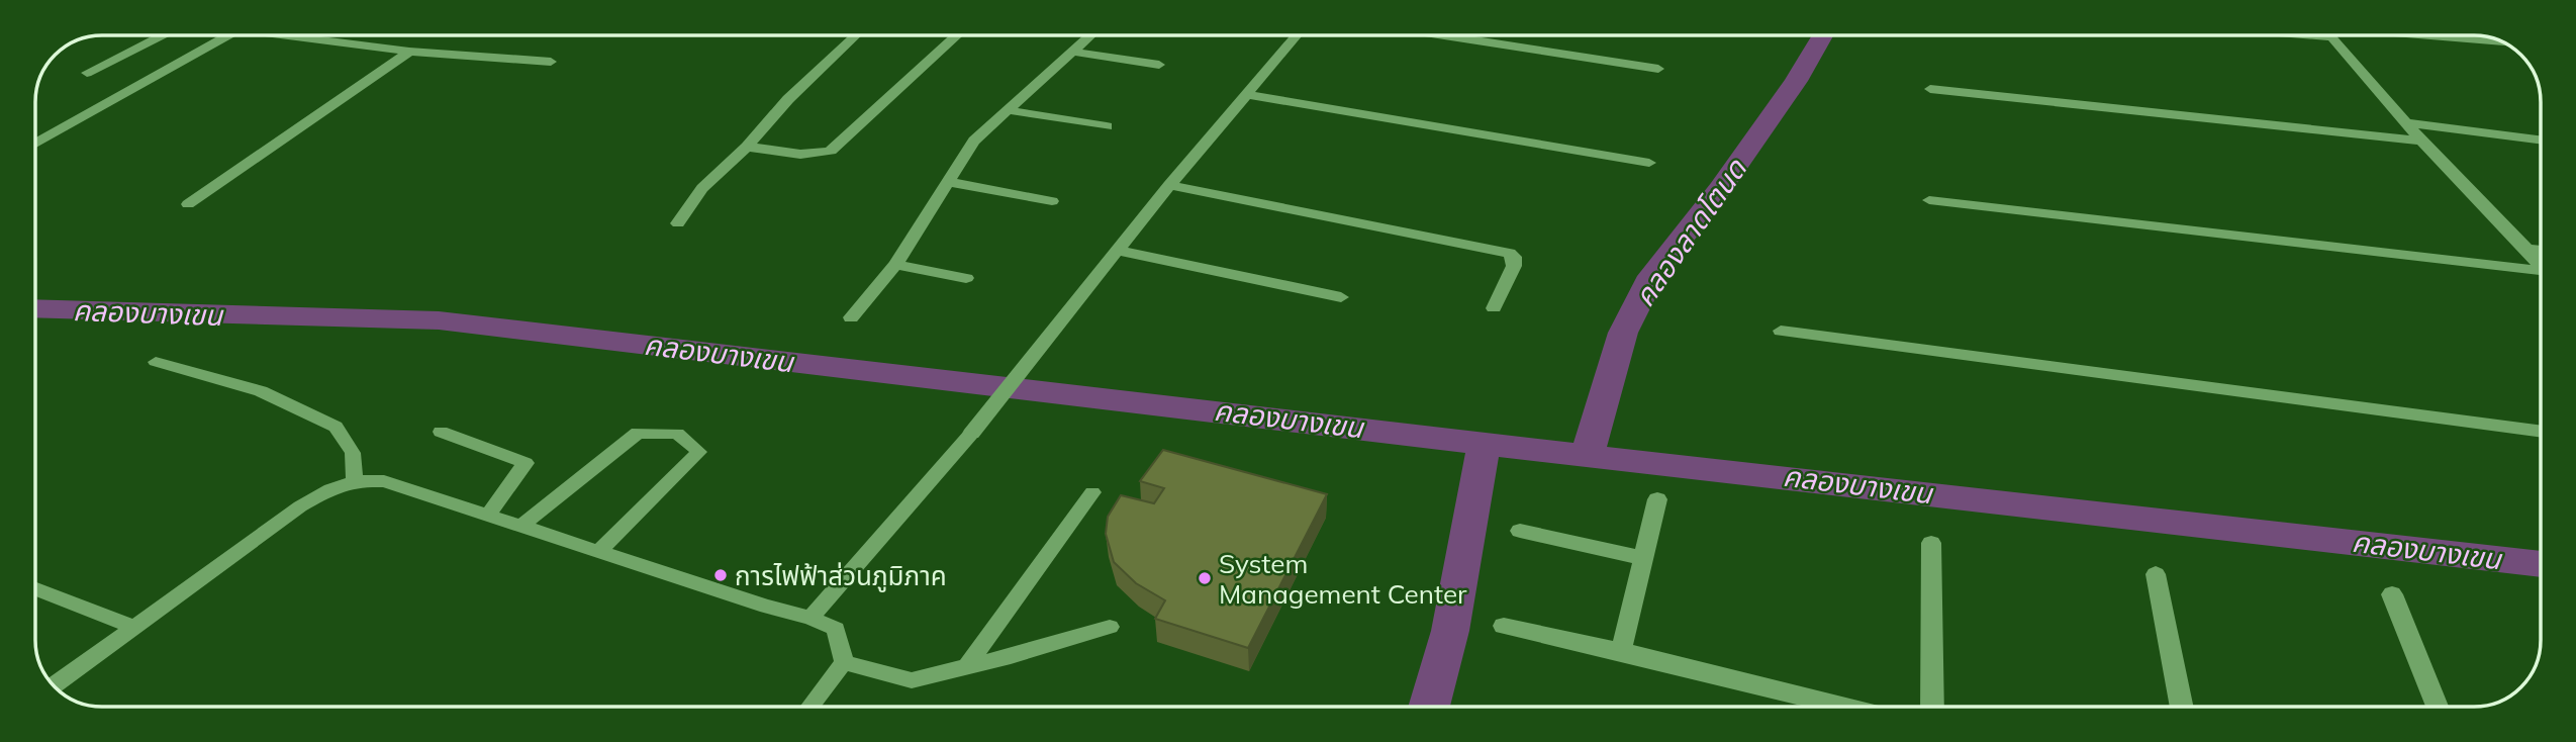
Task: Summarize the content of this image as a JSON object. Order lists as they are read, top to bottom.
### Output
{
  "water": ["คลองลาดโตนด", "คลองบางเขน"],
  "places": ["การไฟฟ้าส่วนภูมิภาค", "System Management Center"]
}
